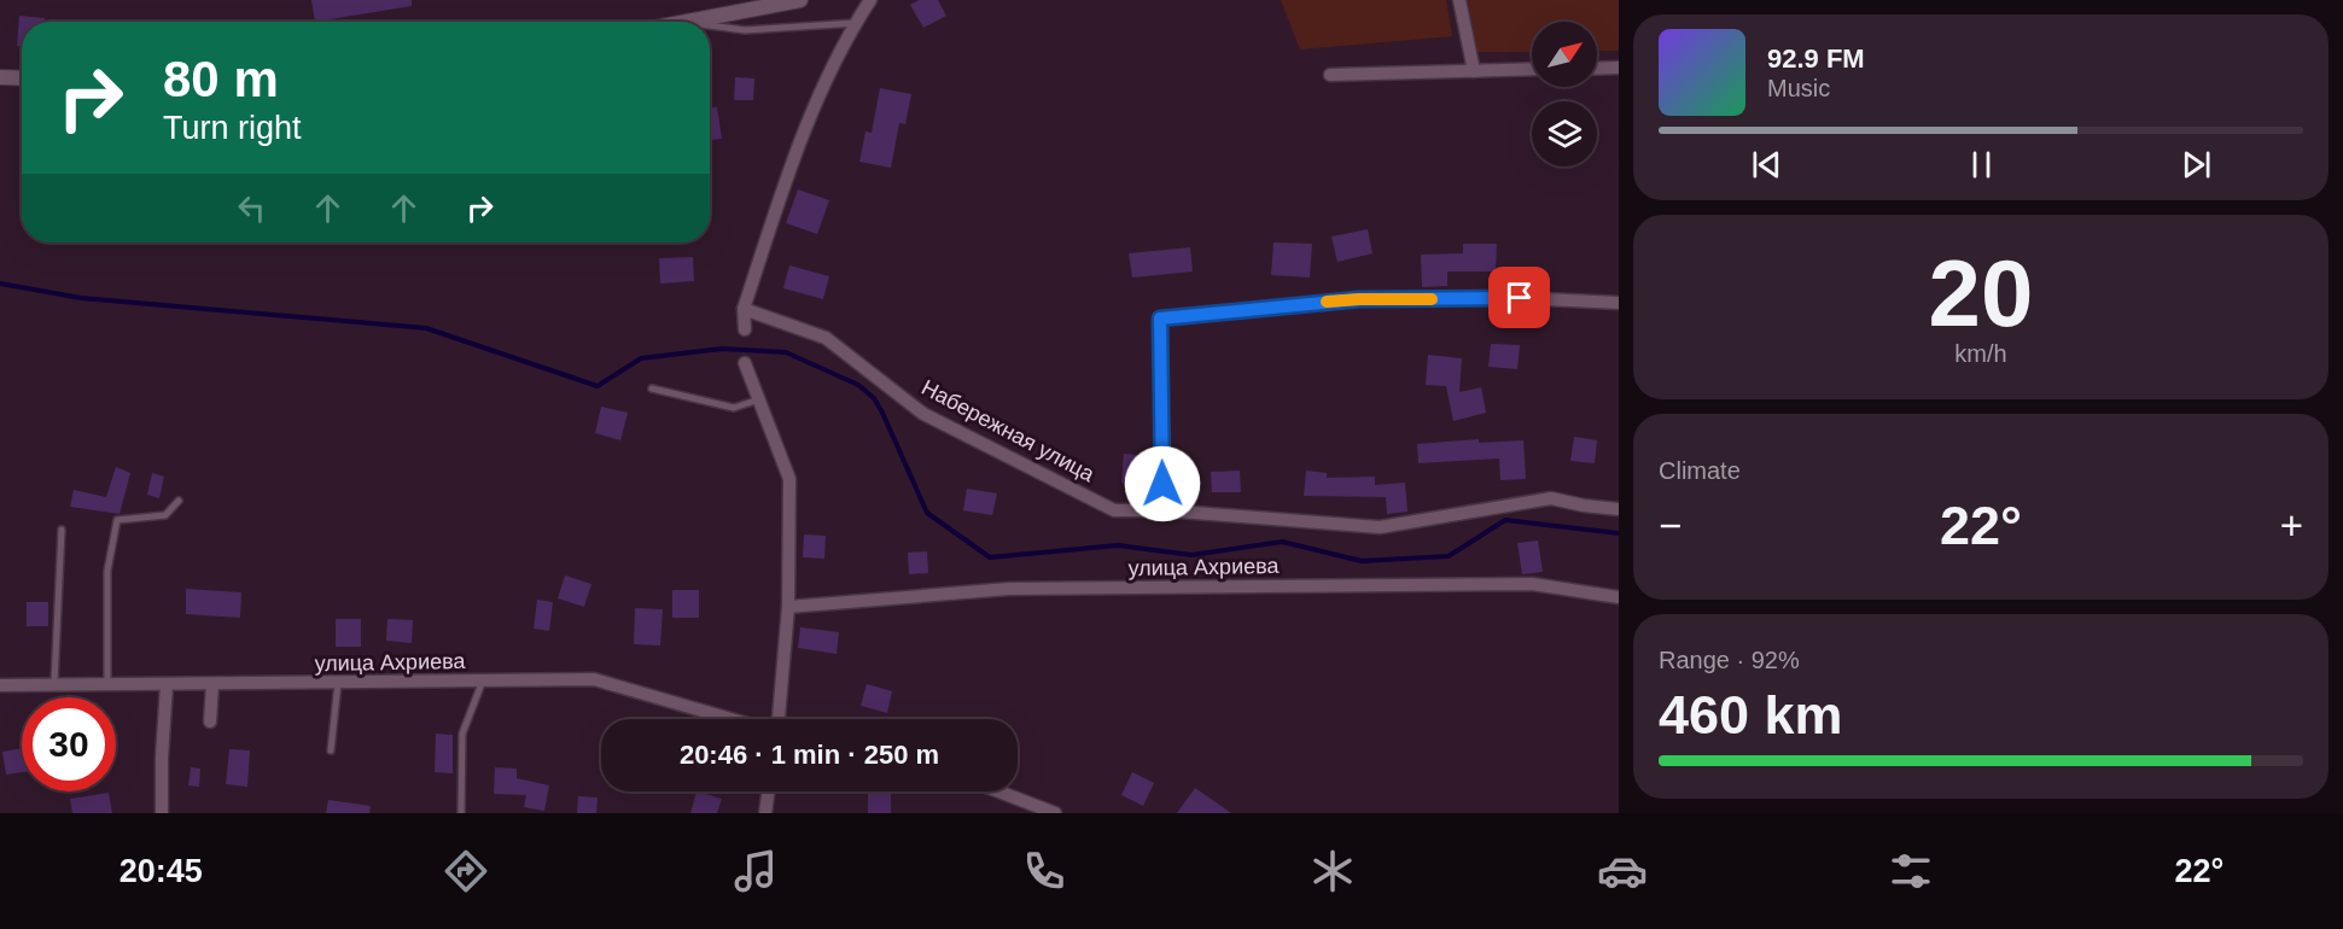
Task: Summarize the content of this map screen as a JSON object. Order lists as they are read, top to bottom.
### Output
{
  "streets": {
    "street": ["Набережная улица", "улица Ахриева"]
  },
  "north": "top right",
  "page": {
    "turn": ["80 m", "Turn right"],
    "song": ["92.9 FM", "Music"],
    "tile": [
      ["20", "km/h"],
      "Climate",
      ["Range · 92%", "460 km"]
    ],
    "heat": ["−", "22°", "+"],
    "limit": "30",
    "trip": "20:46 · 1 min · 250 m",
    "tabs": ["20:45", "22°"]
  }
}
